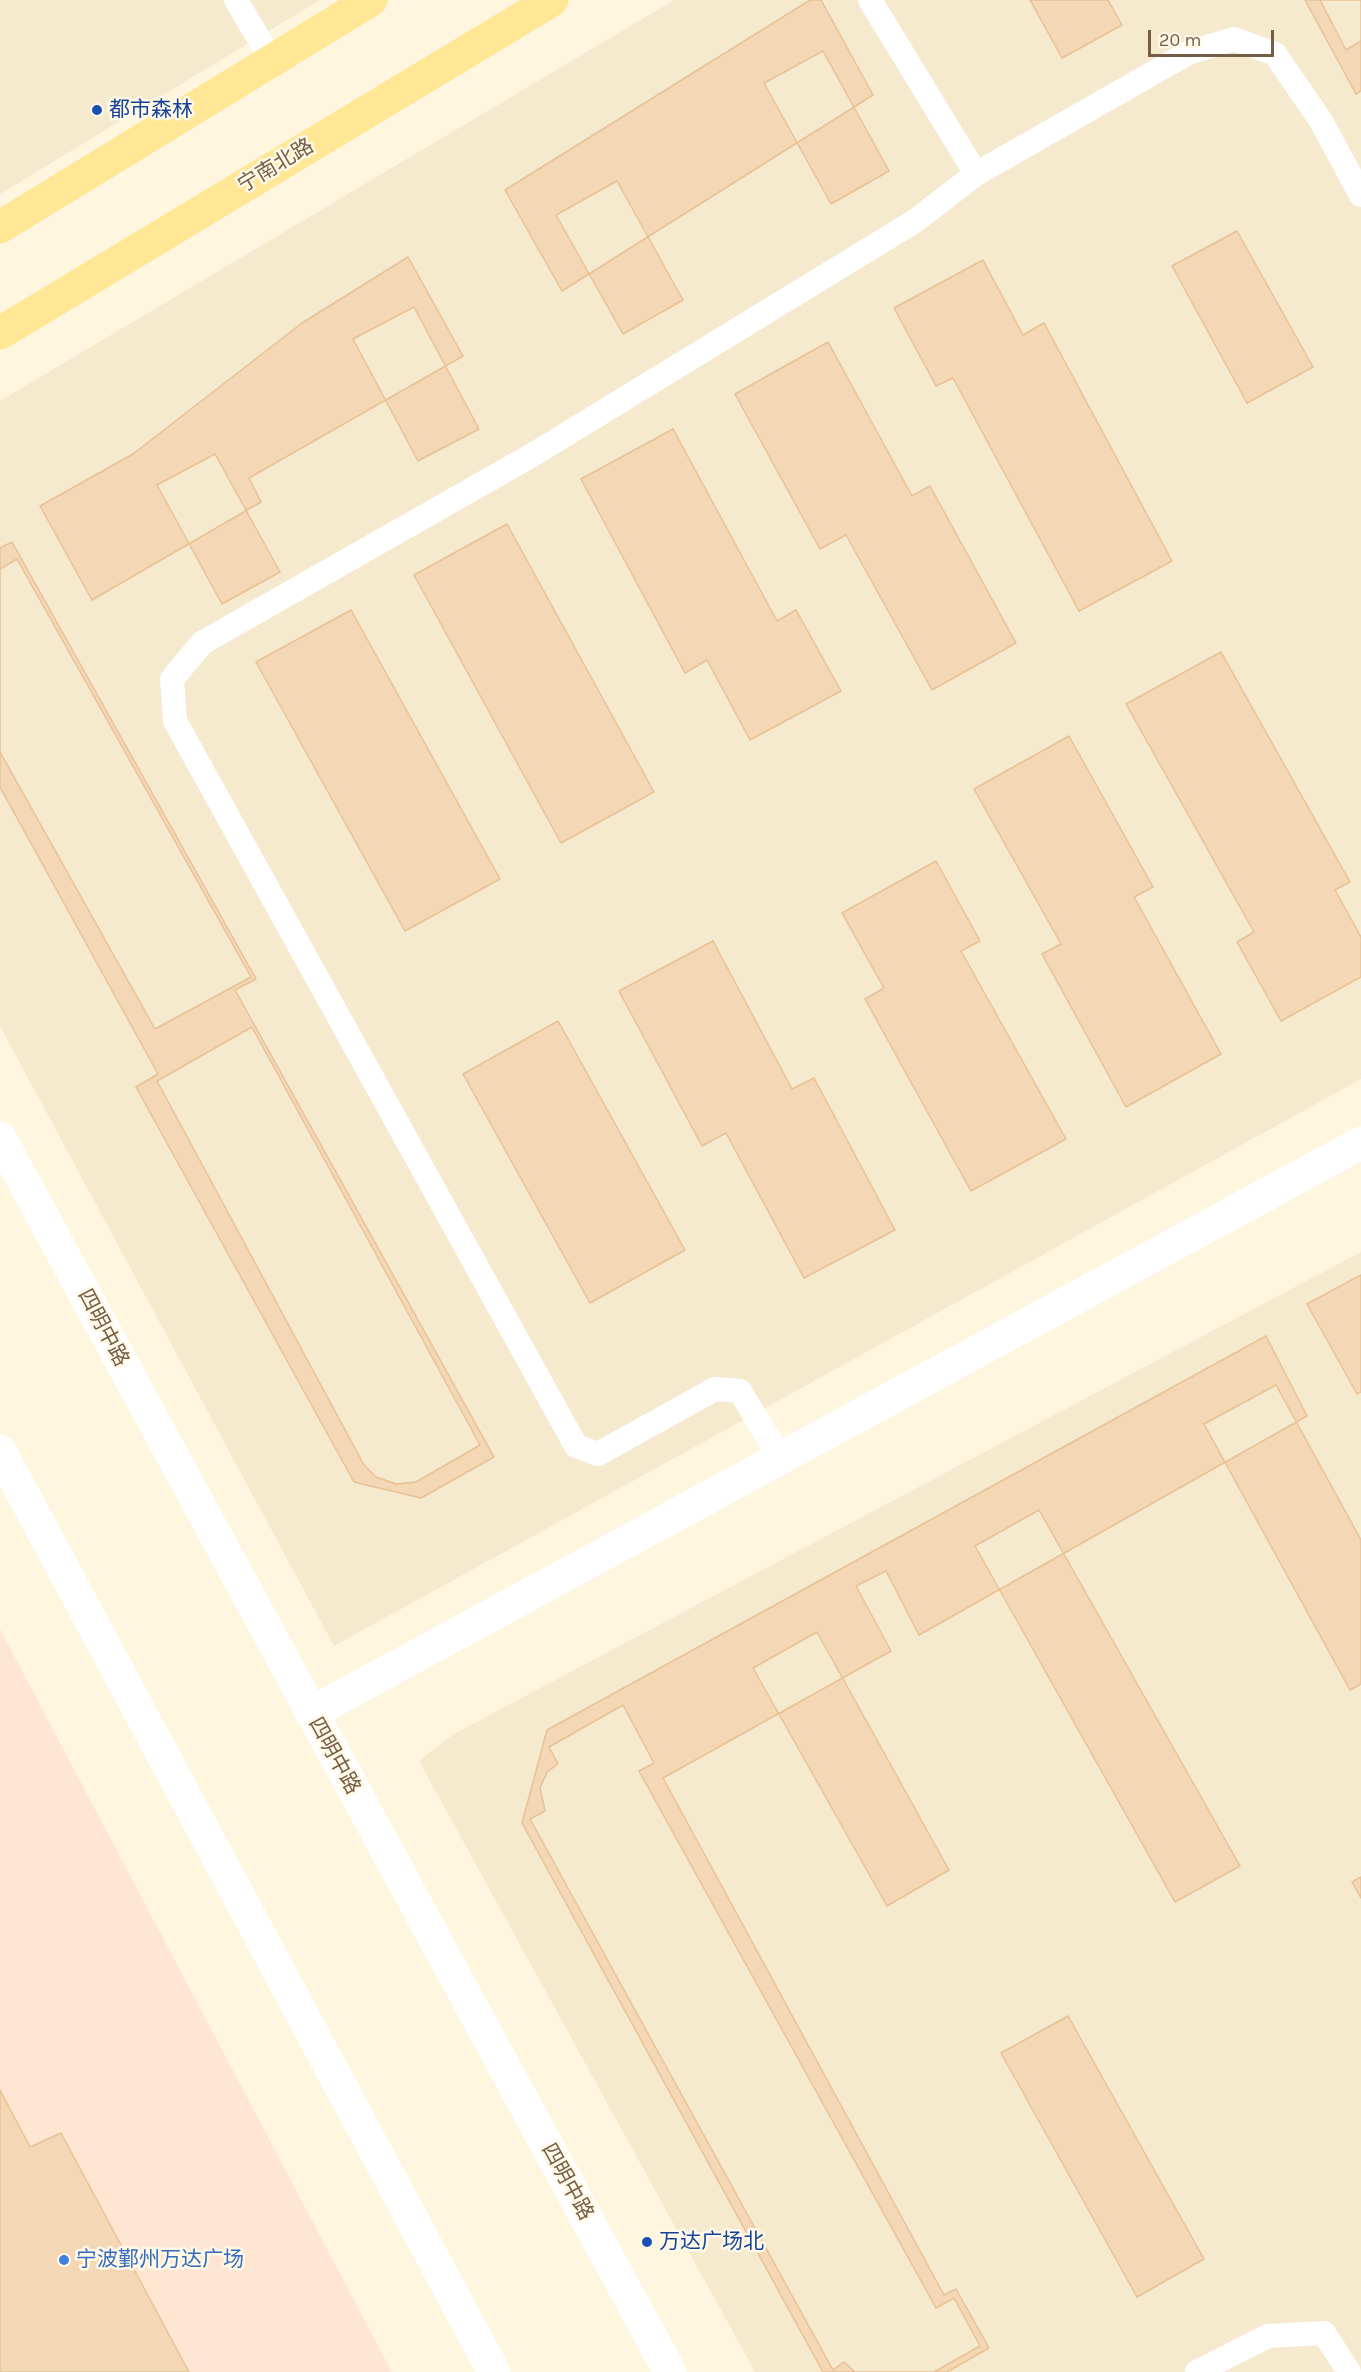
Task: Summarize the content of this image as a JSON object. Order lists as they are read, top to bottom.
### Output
{
  "streets": {
    "main road": ["宁南北路", "四明中路"]
  },
  "places": ["都市森林", "万达广场北", "宁波鄞州万达广场"],
  "scale_bar": "20 m"
}
